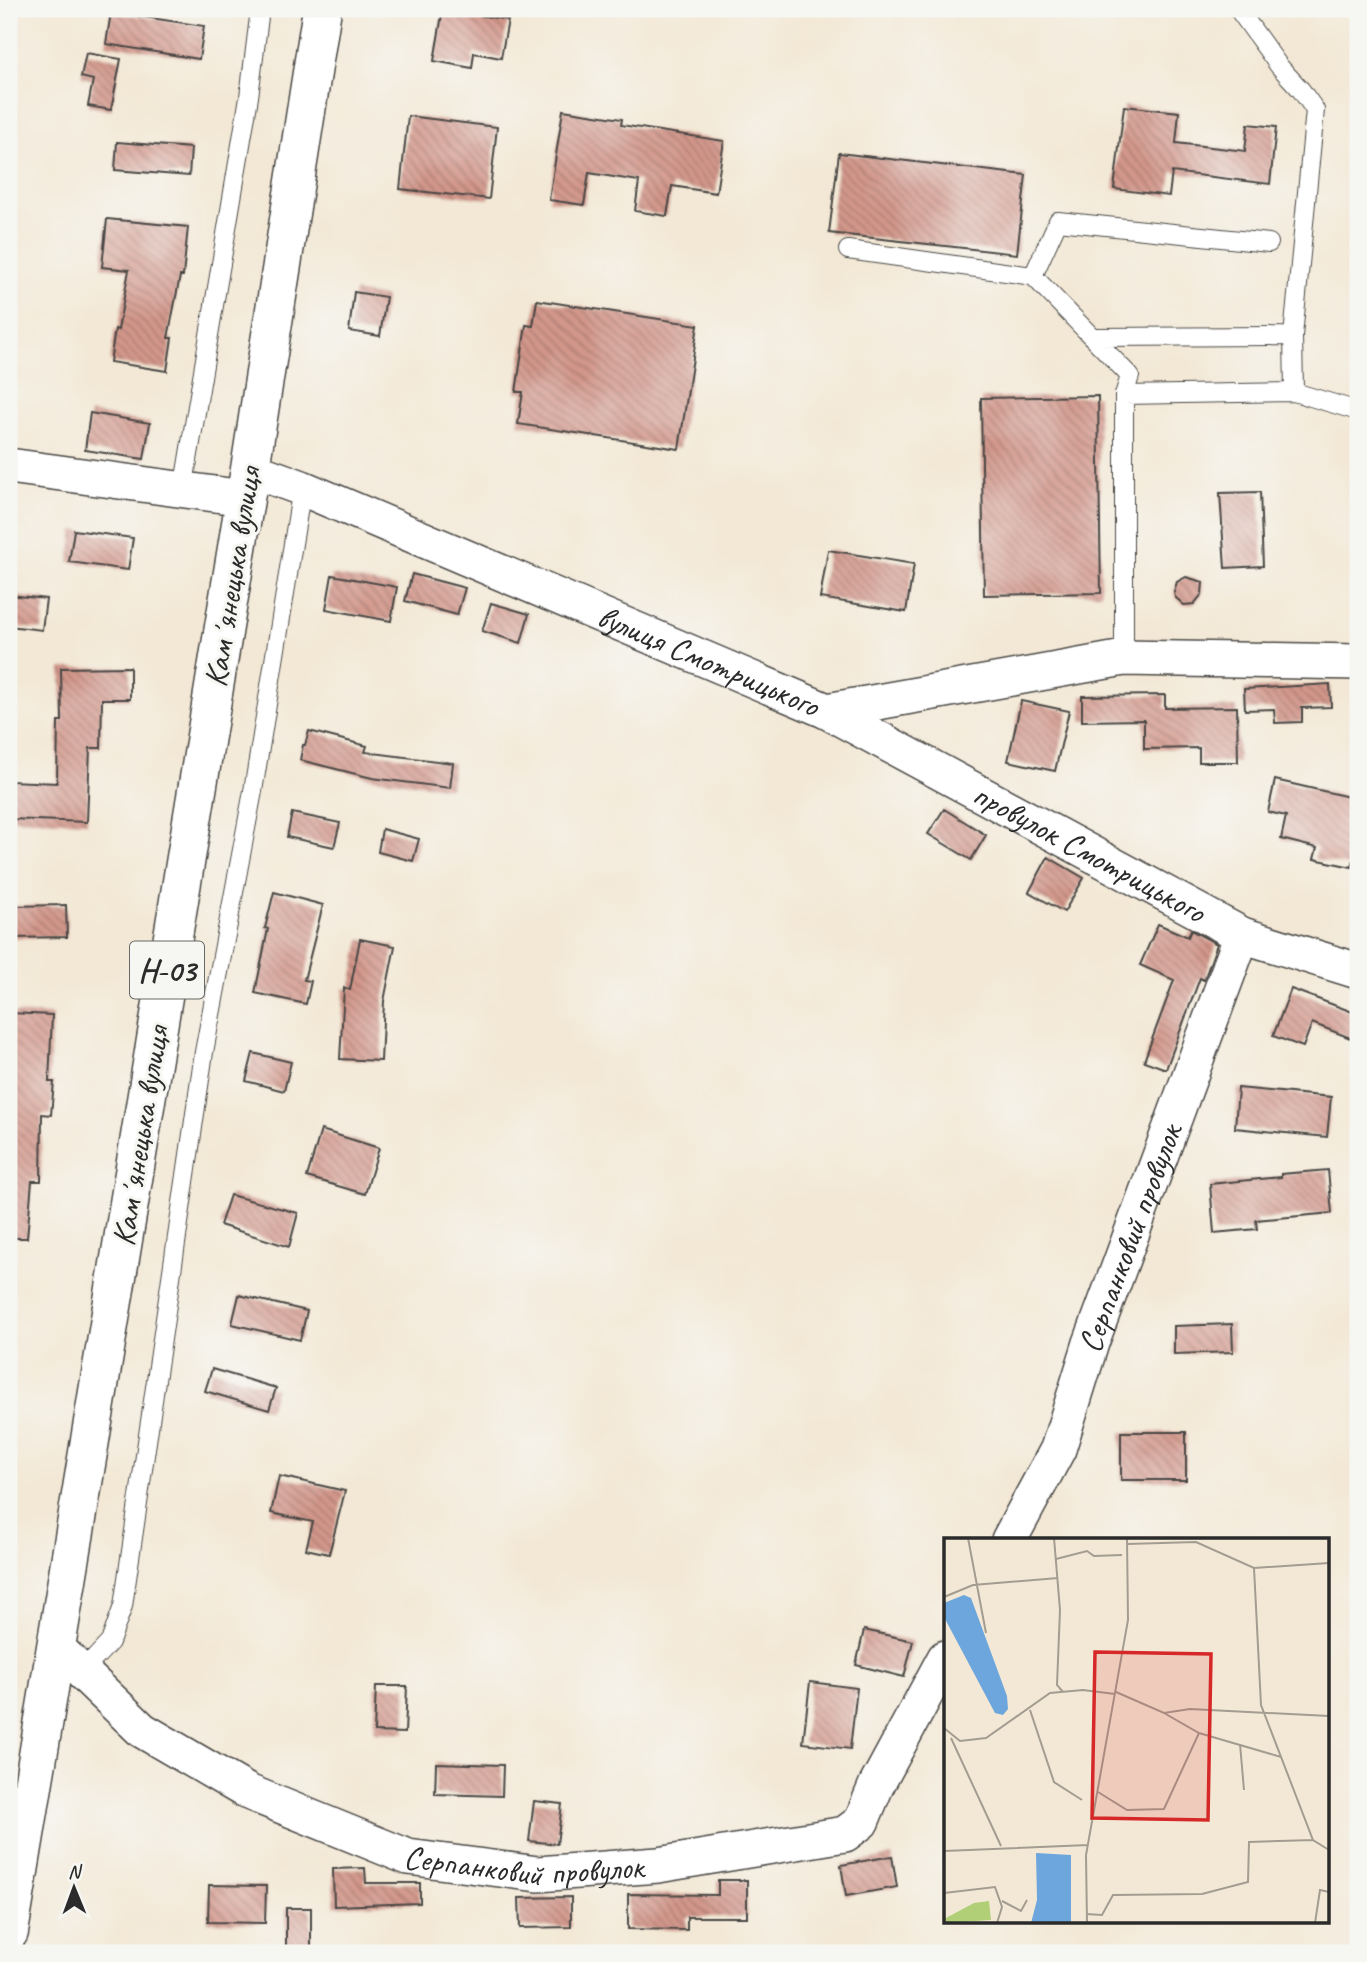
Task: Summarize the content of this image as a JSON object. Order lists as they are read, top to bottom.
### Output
{
  "streets": {
    "main road": ["Камʼянецька вулиця", "Н-03"],
    "street": ["вулиця Смотрицького", "провулок Смотрицького", "Серпанковий провулок"]
  },
  "crossings": [
    ["Камʼянецька вулиця", "вулиця Смотрицького"],
    ["Камʼянецька вулиця", "Серпанковий провулок"],
    ["вулиця Смотрицького", "провулок Смотрицького"],
    ["провулок Смотрицького", "Серпанковий провулок"]
  ],
  "north": "top"
}
